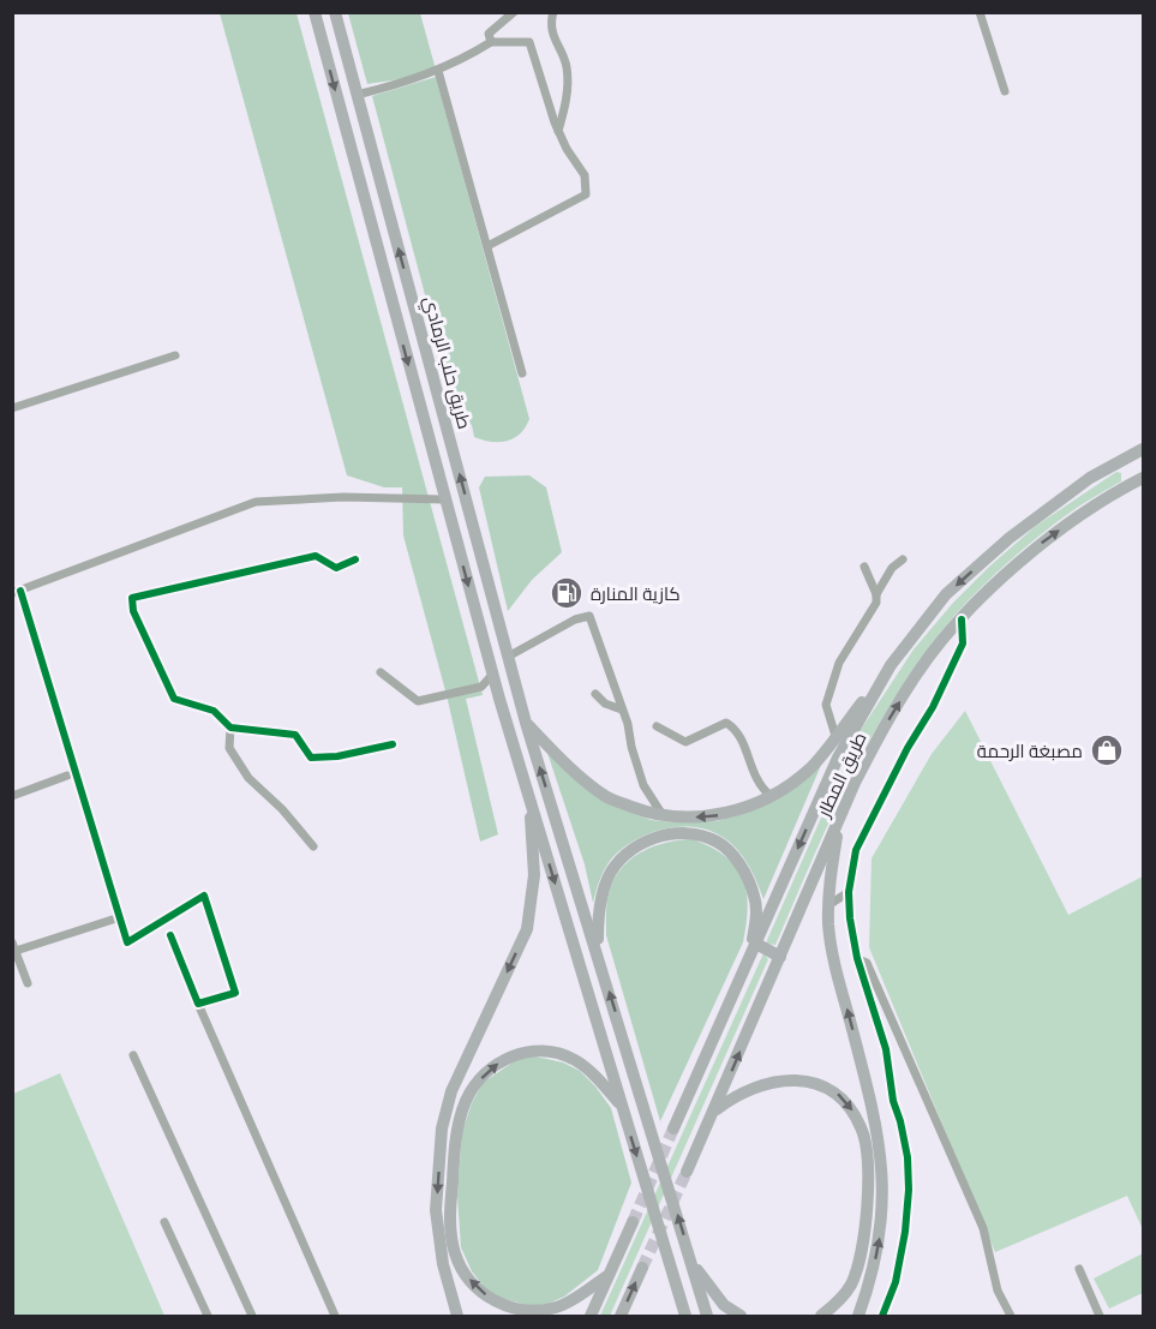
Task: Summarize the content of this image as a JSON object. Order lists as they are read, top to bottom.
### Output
{
  "streets": {
    "highway": ["طريق حلب الرمادي", "طريق المطار"]
  },
  "places": {
    "fuel station": ["كازية المنارة"],
    "shop": ["مصبغة الرحمة"]
  }
}
